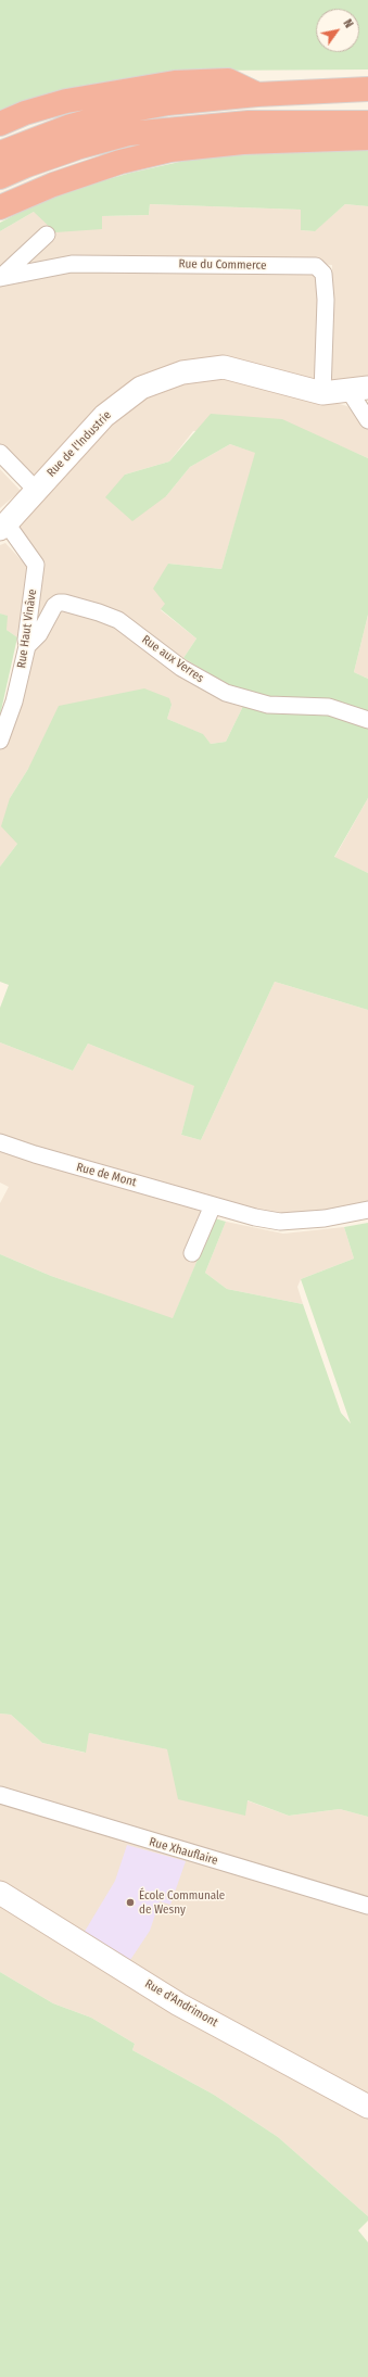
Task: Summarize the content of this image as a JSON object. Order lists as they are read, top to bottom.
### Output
{
  "streets": {
    "street": [
      "Rue du Commerce",
      "Rue de l'Industrie",
      "Rue Haut Vinâve",
      "Rue aux Verres",
      "Rue de Mont",
      "Rue Xhauflaire",
      "Rue d'Andrimont"
    ]
  },
  "crossings": [
    ["Rue du Commerce", "Rue de l'Industrie"],
    ["Rue de l'Industrie", "Rue Haut Vinâve"],
    ["Rue Haut Vinâve", "Rue aux Verres"]
  ],
  "places": ["École Communale de Wesny"],
  "north": "top right"
}
